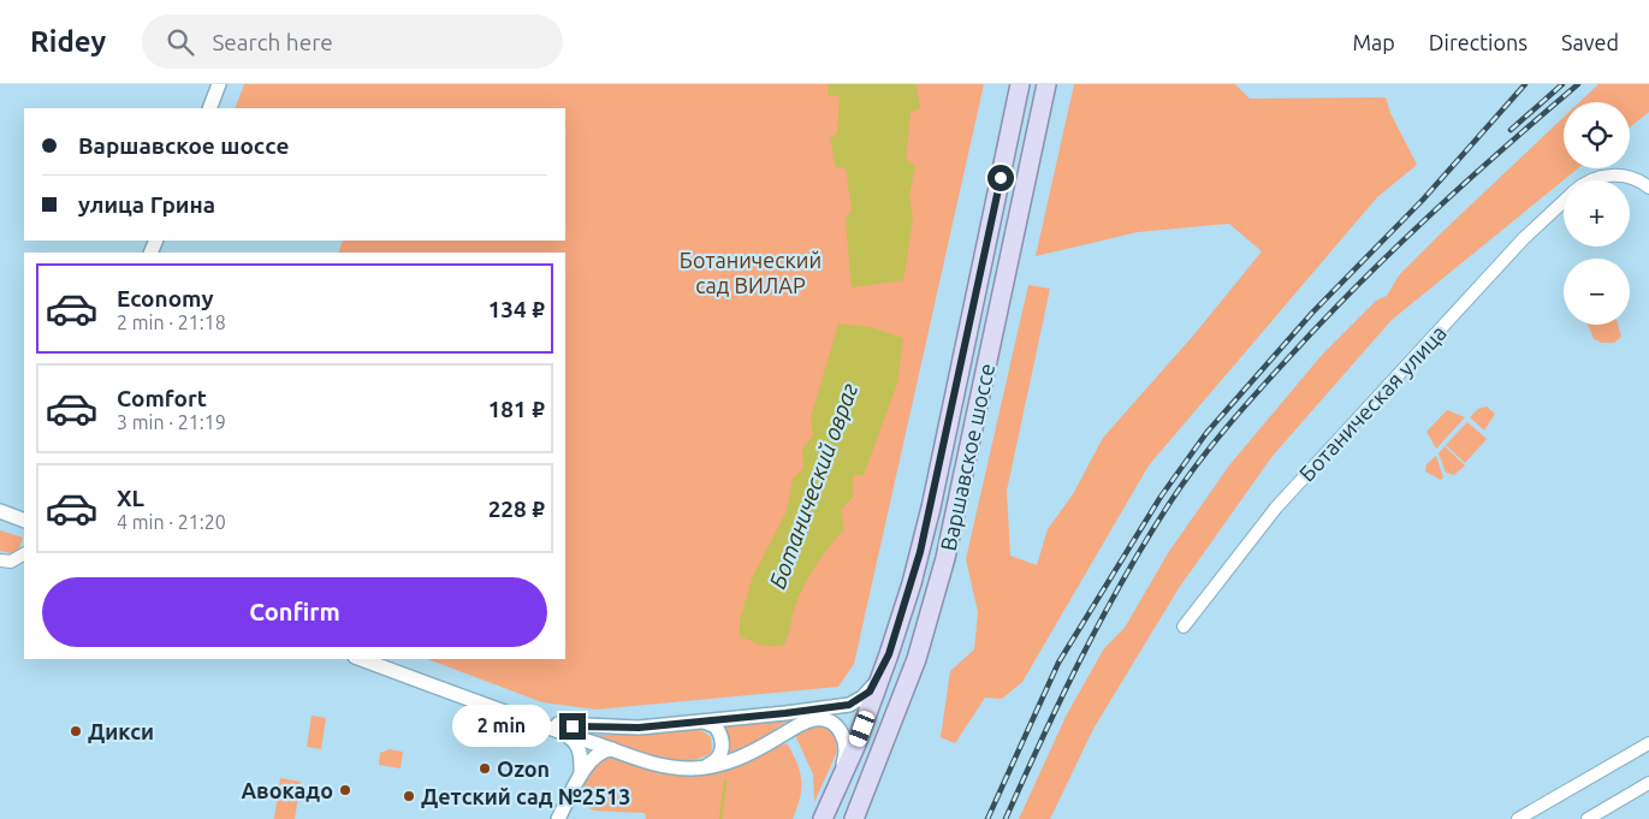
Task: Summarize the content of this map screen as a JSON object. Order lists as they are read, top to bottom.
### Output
{
  "streets": {
    "main road": ["Варшавское шоссе"],
    "street": ["Ботаническая улица"]
  },
  "water": ["Ботанический овраг"],
  "parks": ["Ботанический сад ВИЛАР"],
  "places": [
    "Дикси",
    "Ozon",
    "Авокадо",
    "Детский сад №2513"
  ],
  "page": {
    "header": "Ridey",
    "search": "Search here",
    "nav": ["Map", "Directions", "Saved"],
    "map_buttons": ["+", "−"],
    "banner": ["Варшавское шоссе", "улица Грина"],
    "list": [
      {
        "name": "Economy",
        "note": "2 min · 21:18",
        "value": "134 ₽"
      },
      {
        "name": "Comfort",
        "note": "3 min · 21:19",
        "value": "181 ₽"
      },
      {
        "name": "XL",
        "note": "4 min · 21:20",
        "value": "228 ₽"
      }
    ],
    "buttons": "Confirm",
    "bubble": "2 min"
  }
}
